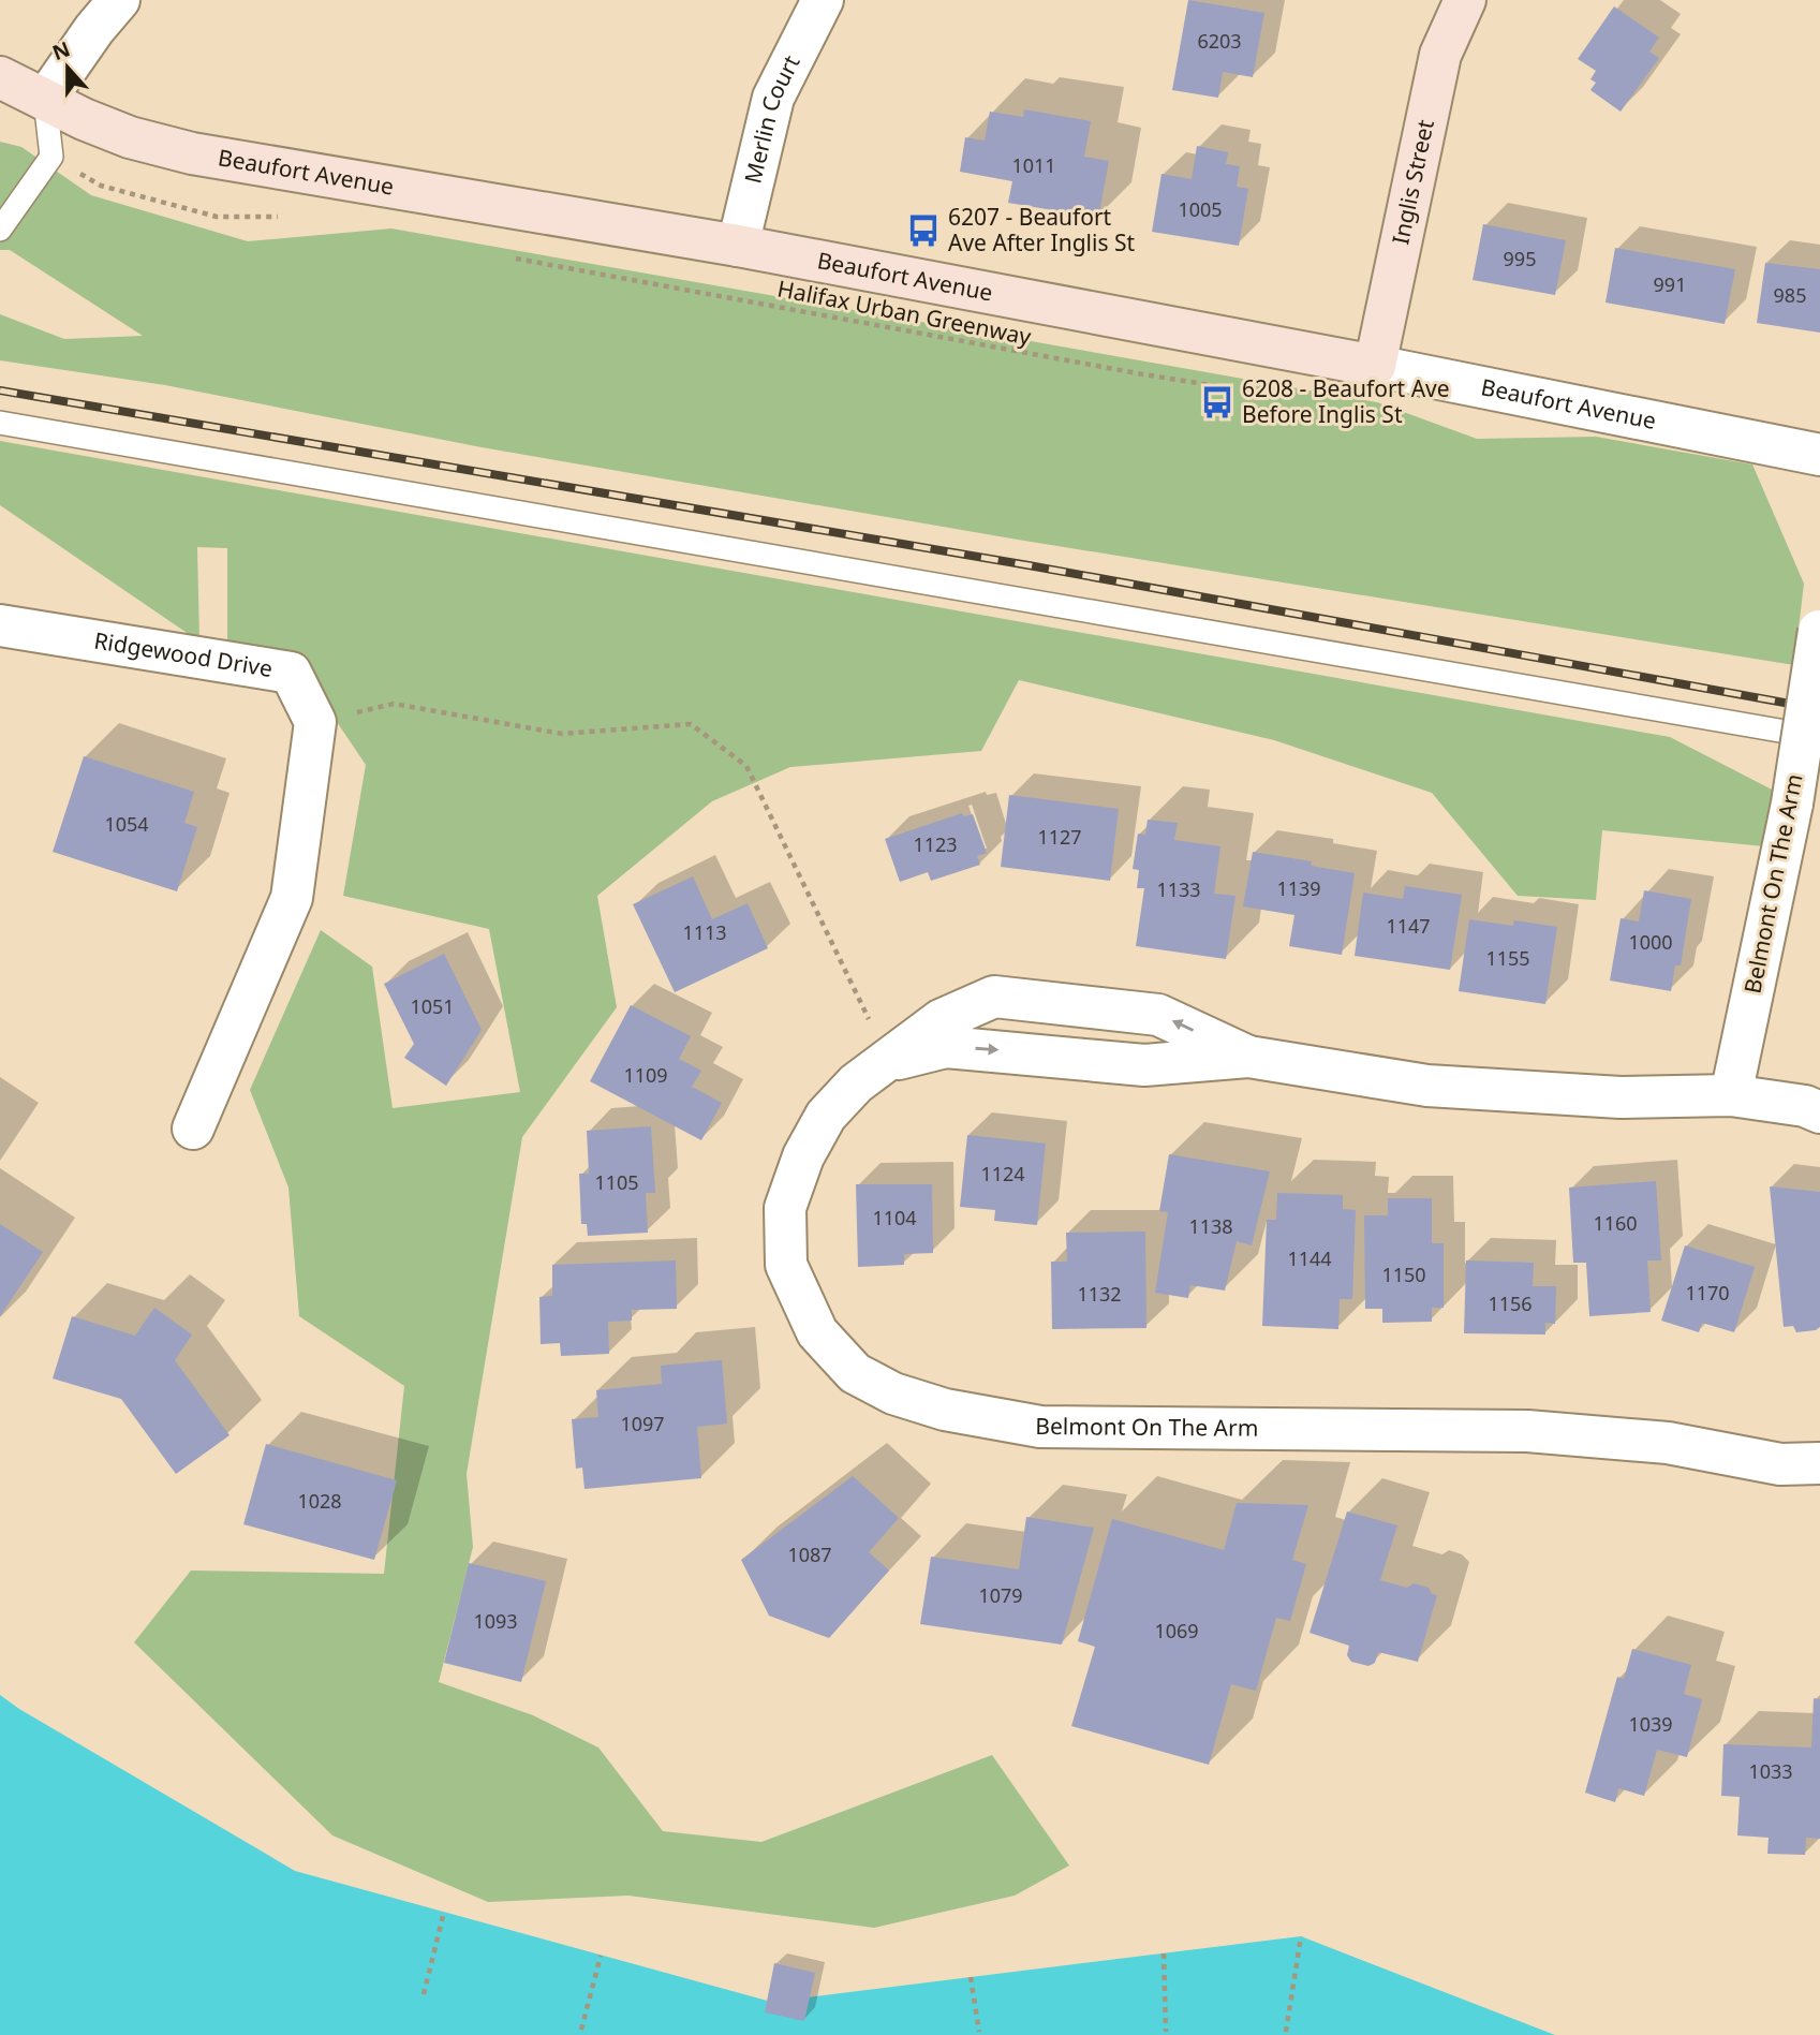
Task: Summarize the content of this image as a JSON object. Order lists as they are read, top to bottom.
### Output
{
  "streets": {
    "street": [
      "Merlin Court",
      "Beaufort Avenue",
      "Inglis Street",
      "Ridgewood Drive",
      "Belmont On The Arm"
    ],
    "path": ["Halifax Urban Greenway"]
  },
  "crossings": [
    ["Merlin Court", "Beaufort Avenue"],
    ["Beaufort Avenue", "Inglis Street"]
  ],
  "places": {
    "bus stop": ["6207 - Beaufort Ave After Inglis St", "6208 - Beaufort Ave Before Inglis St"]
  },
  "house_numbers": [
    "6203",
    "1011",
    "1005",
    "995",
    "991",
    "985",
    "1054",
    "1127",
    "1123",
    "1139",
    "1133",
    "1147",
    "1113",
    "1000",
    "1155",
    "1051",
    "1109",
    "1124",
    "1105",
    "1104",
    "1160",
    "1138",
    "1144",
    "1150",
    "1170",
    "1132",
    "1156",
    "1097",
    "1028",
    "1087",
    "1079",
    "1093",
    "1069",
    "1039",
    "1033"
  ],
  "north": "top"
}
